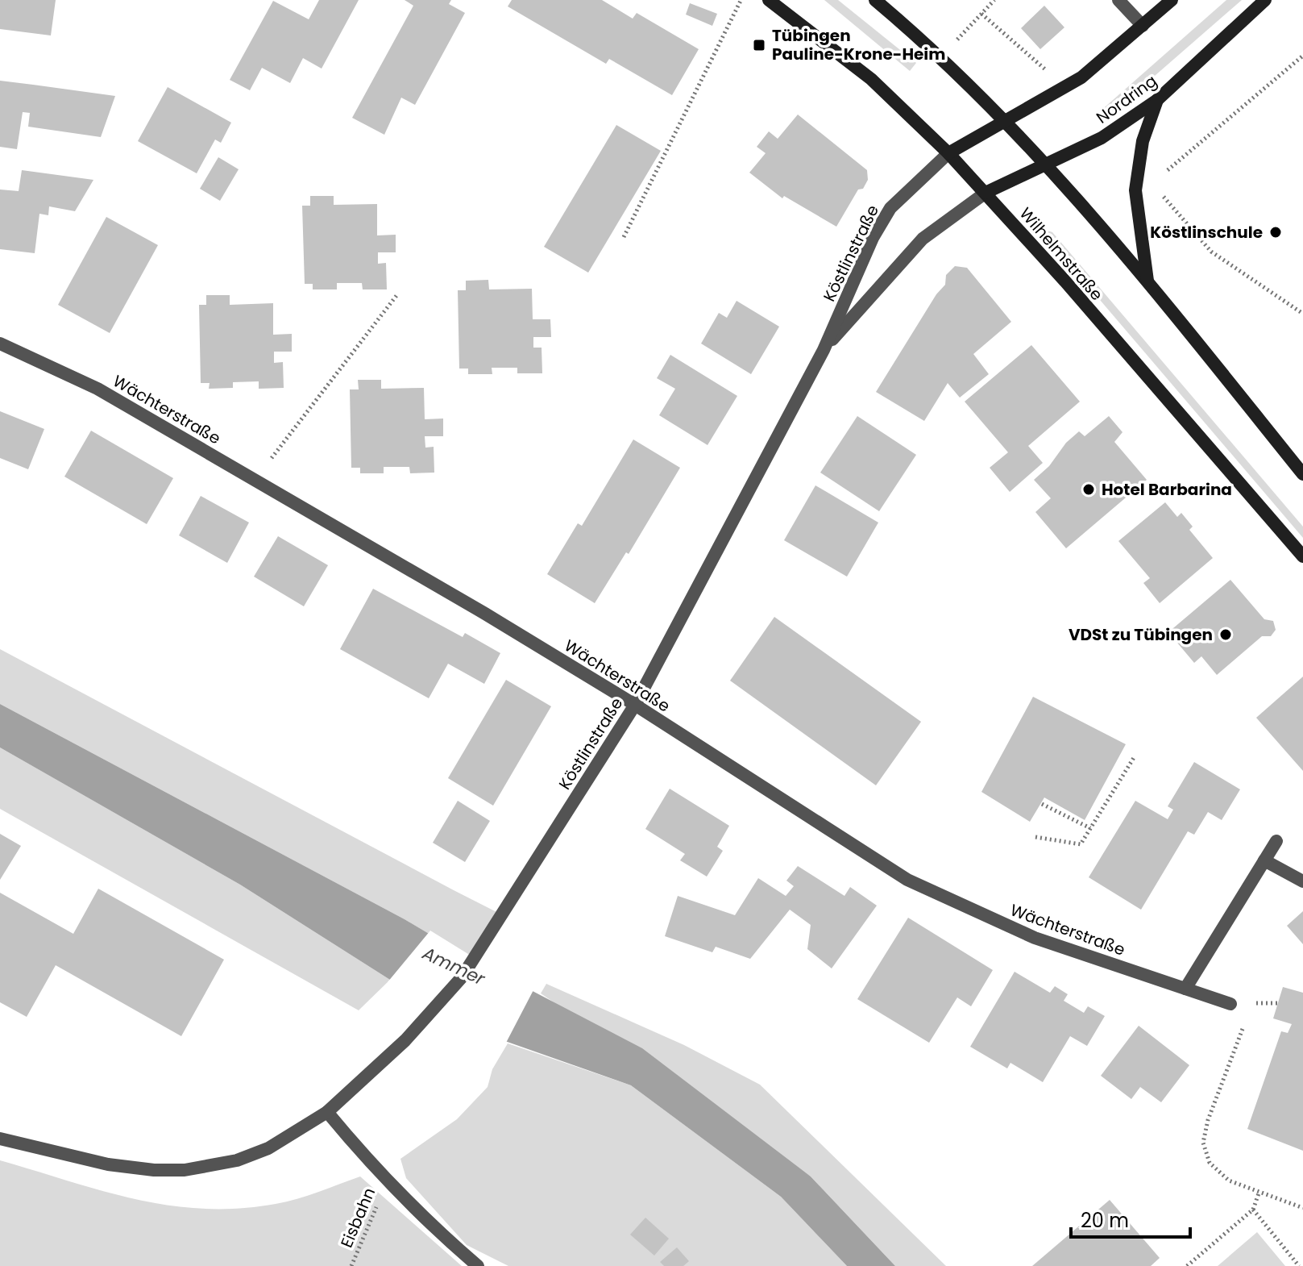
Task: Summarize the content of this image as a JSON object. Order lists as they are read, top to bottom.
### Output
{
  "streets": {
    "main road": ["Nordring", "Wilhelmstraße"],
    "street": ["Köstlinstraße", "Wächterstraße"],
    "path": ["Eisbahn"]
  },
  "crossings": [
    ["Nordring", "Köstlinstraße"],
    ["Nordring", "Wilhelmstraße"],
    ["Köstlinstraße", "Wilhelmstraße"],
    ["Köstlinstraße", "Wächterstraße"]
  ],
  "water": ["Ammer"],
  "places": {
    "transit": ["Tübingen Pauline-Krone-Heim"],
    "other": ["Köstlinschule", "Hotel Barbarina", "VDSt zu Tübingen"]
  },
  "scale_bar": "20 m"
}
